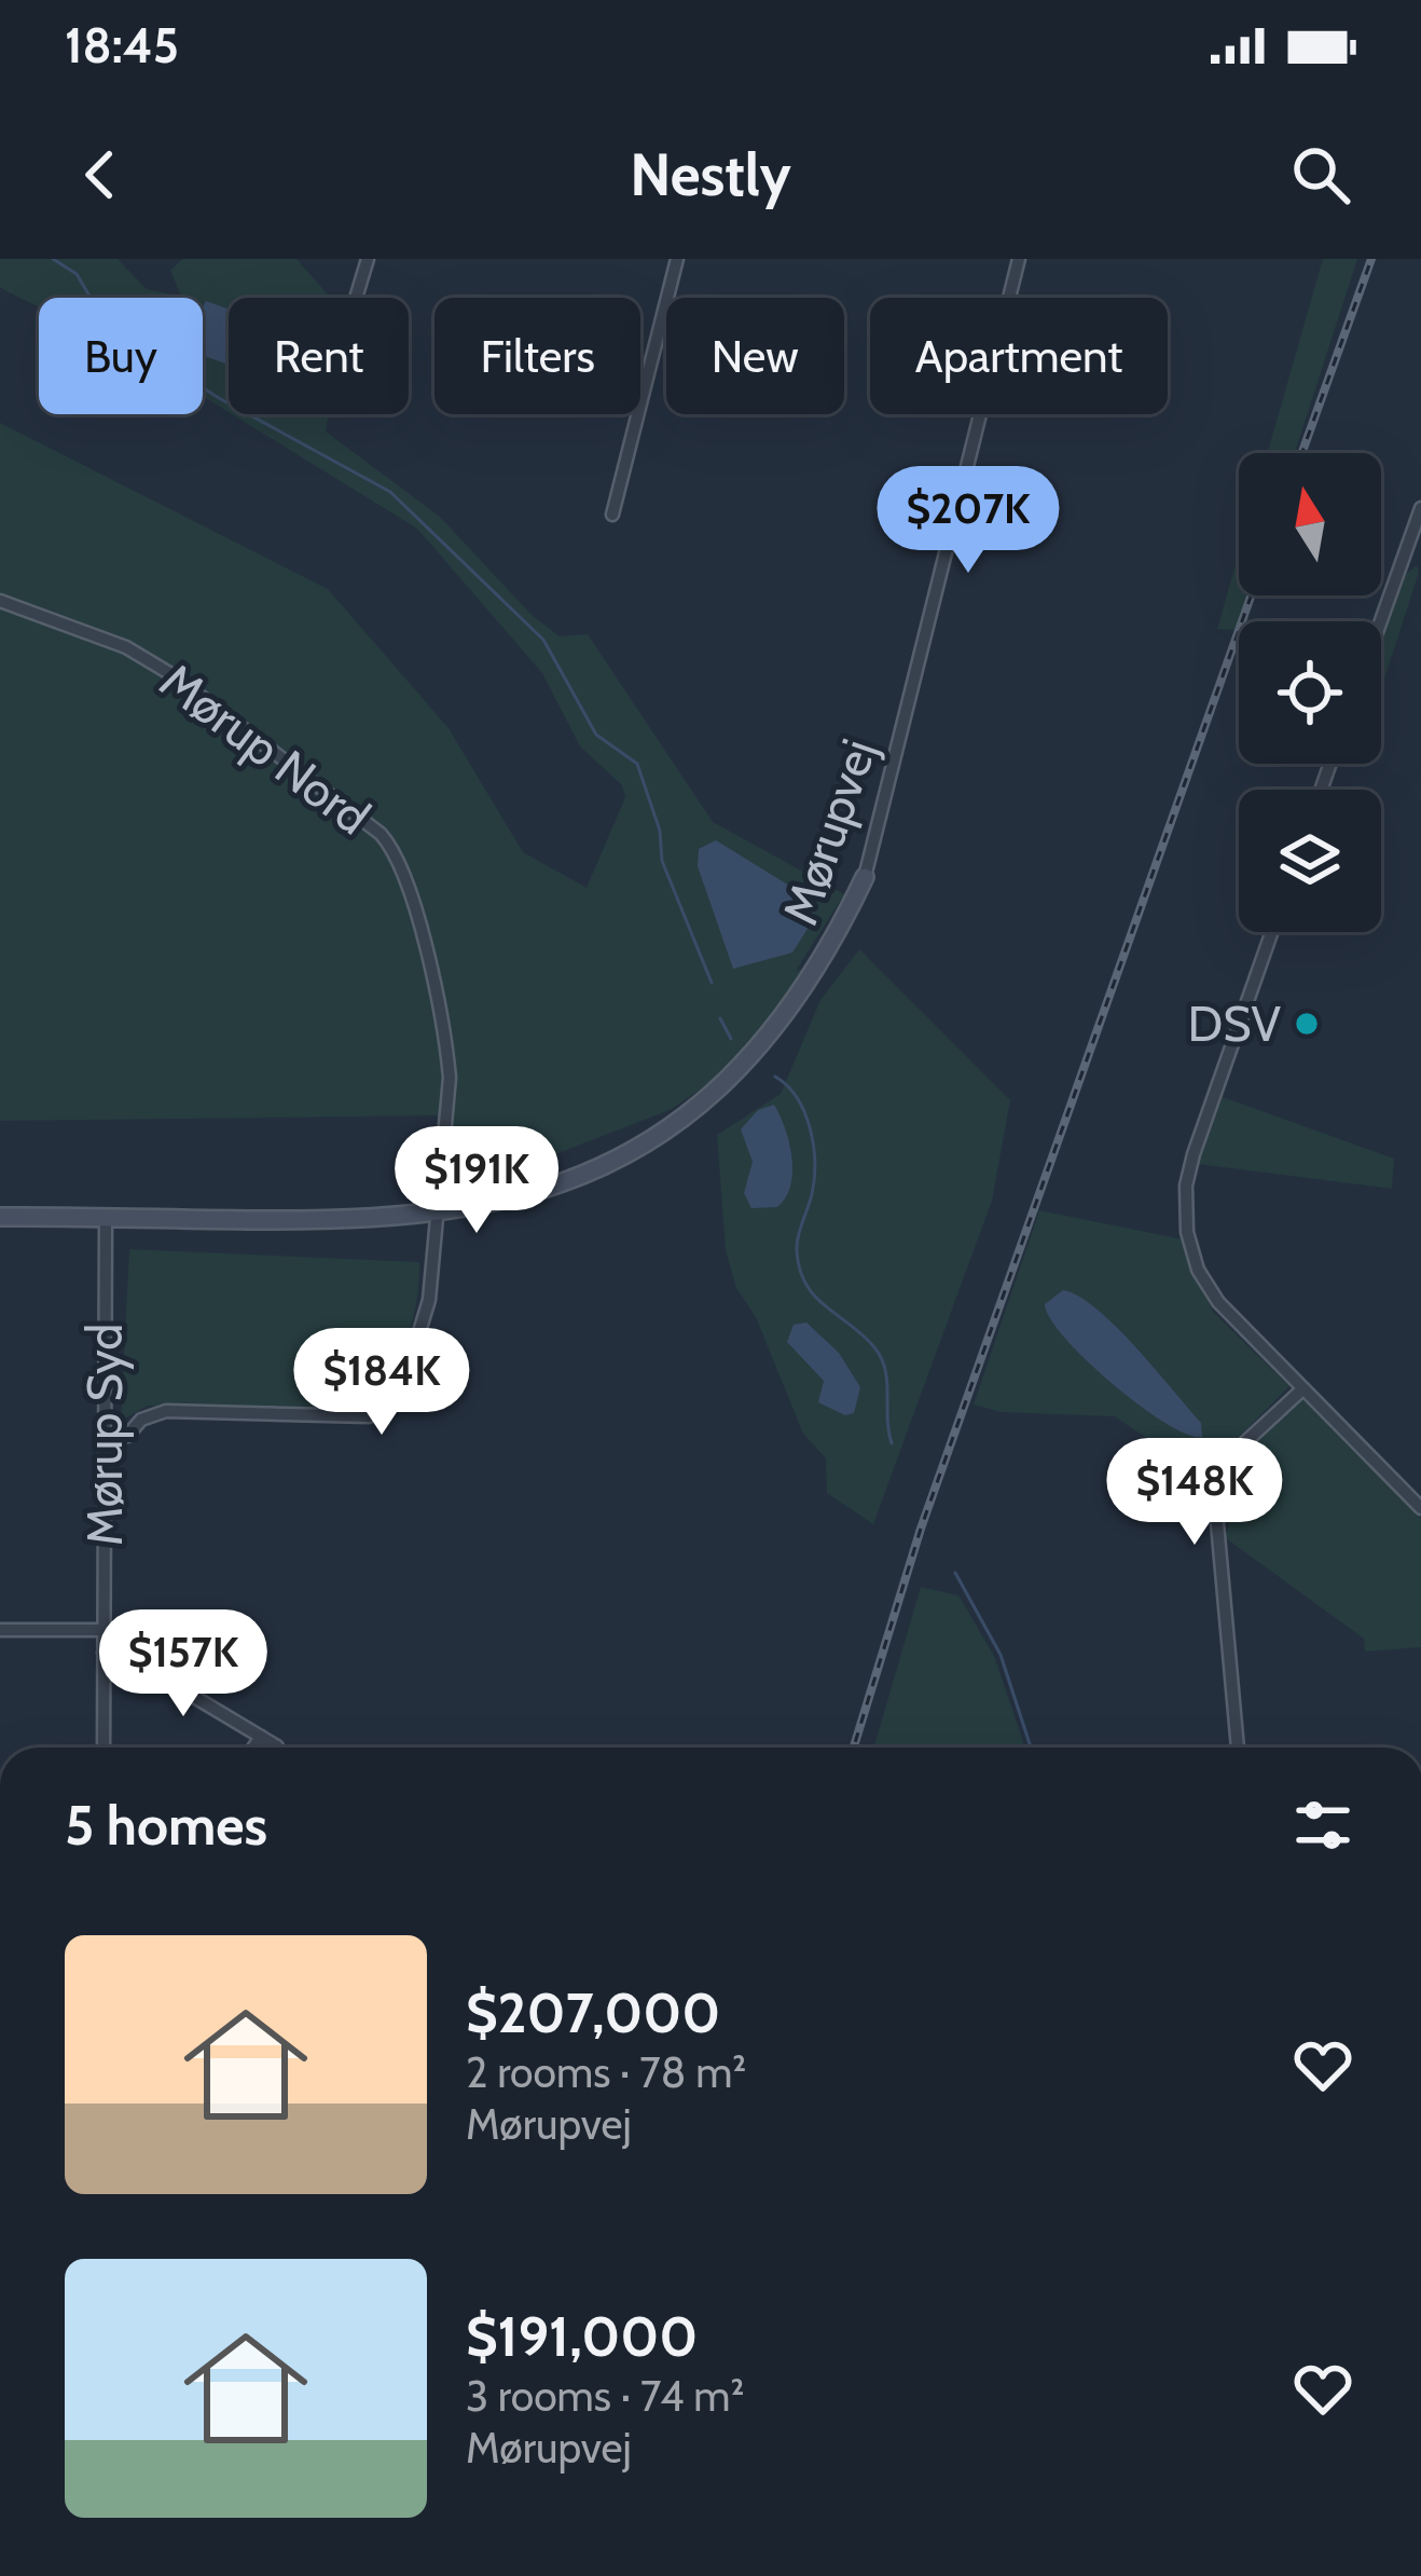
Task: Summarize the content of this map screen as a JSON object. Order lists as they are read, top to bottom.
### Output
{
  "streets": {
    "street": ["Mørup Nord", "Mørupvej", "Mørup Syd"]
  },
  "crossings": [
    ["Mørup Nord", "Mørupvej"],
    ["Mørupvej", "Mørup Syd"]
  ],
  "places": ["DSV"],
  "north": "top",
  "page": {
    "status": "18:45",
    "header": "Nestly",
    "chip": [
      "Buy",
      "Rent",
      "Filters",
      "New",
      "Apartment"
    ],
    "price": [
      "$207K",
      "$191K",
      "$184K",
      "$148K",
      "$157K"
    ],
    "heading": "5 homes",
    "list": [
      {
        "name": "$207,000",
        "note": "2 rooms · 78 m² · Mørupvej"
      },
      {
        "name": "$191,000",
        "note": "3 rooms · 74 m² · Mørupvej"
      }
    ]
  }
}
